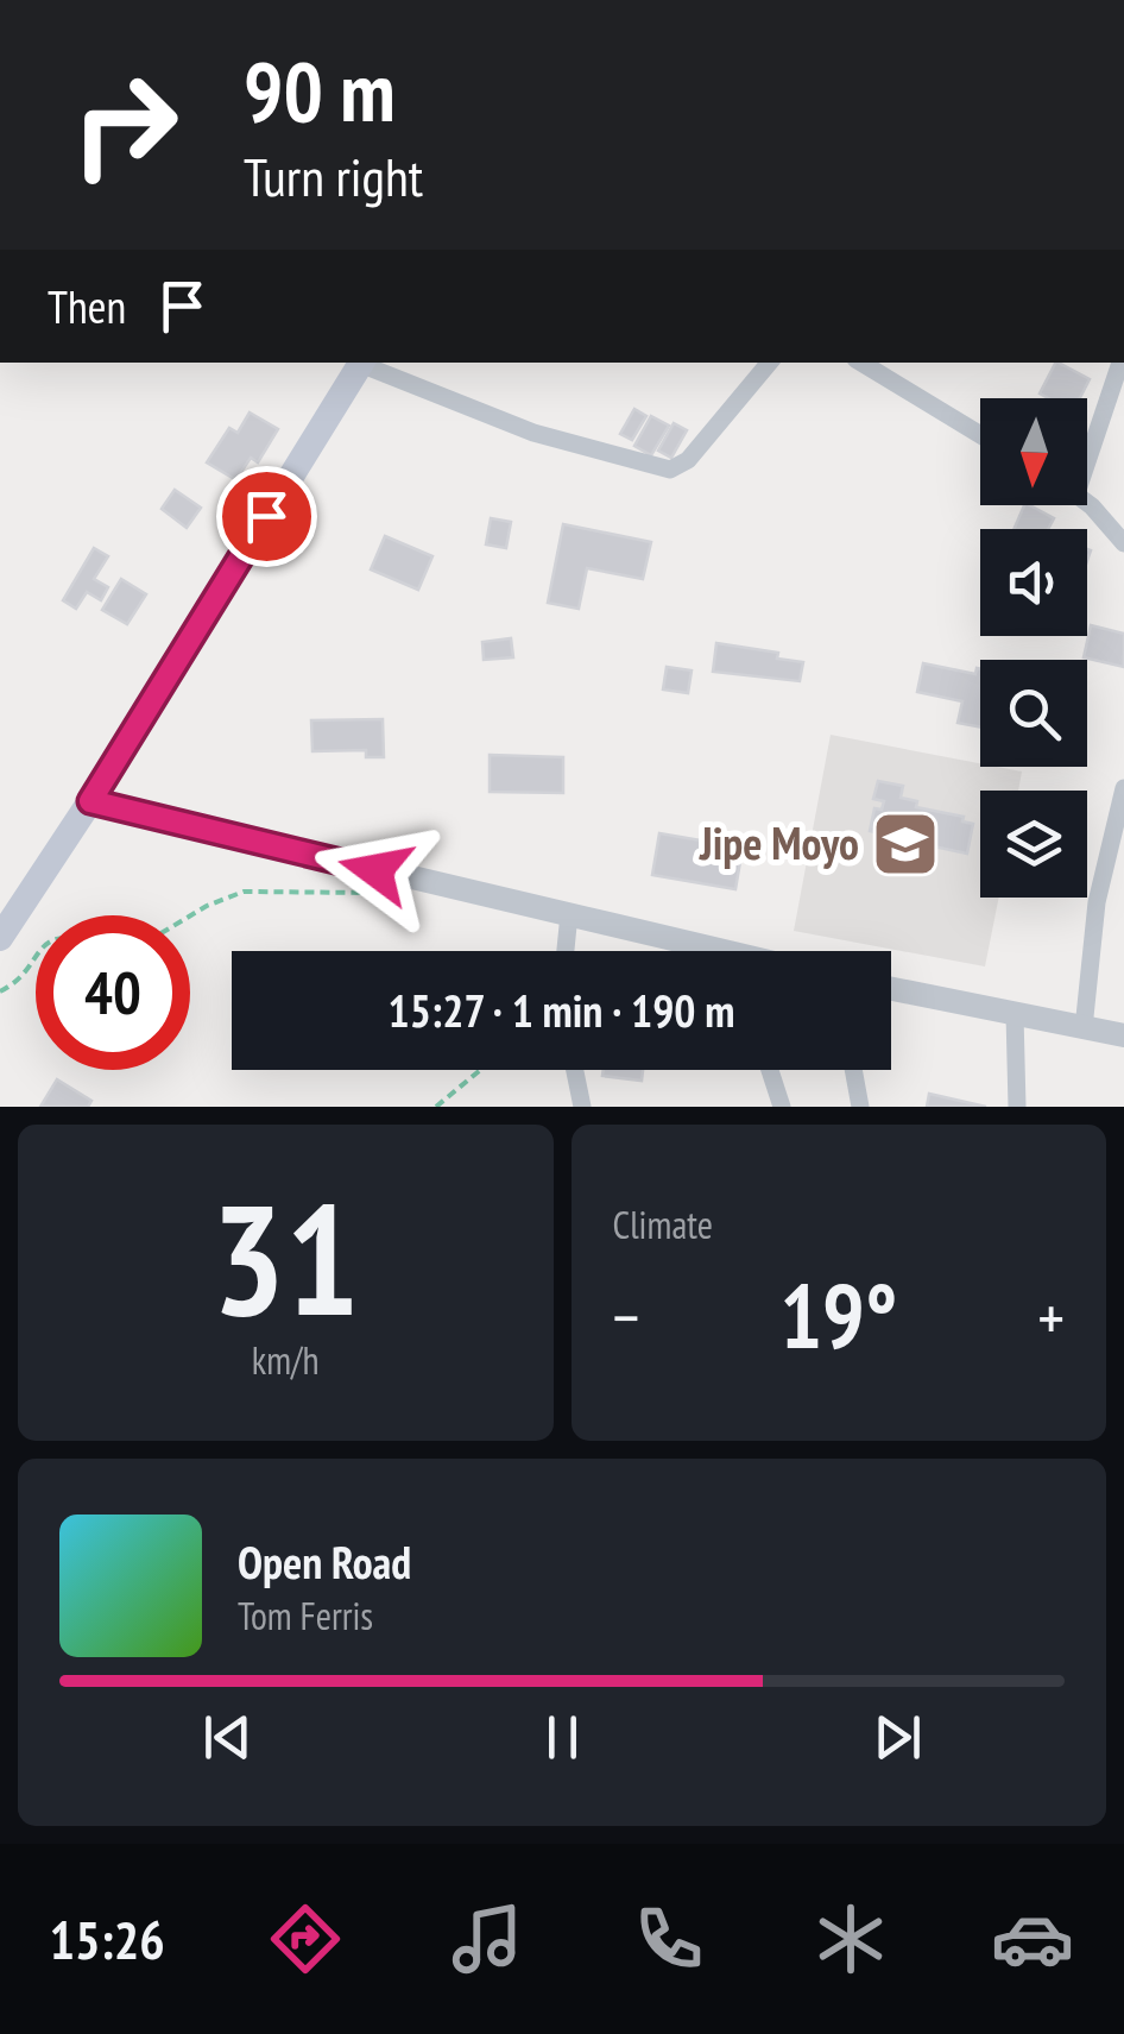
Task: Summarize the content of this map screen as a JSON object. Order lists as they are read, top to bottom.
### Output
{
  "places": {
    "school or university": ["Jipe Moyo"]
  },
  "north": "bottom",
  "page": {
    "turn": ["90 m", "Turn right"],
    "then": "Then",
    "limit": "40",
    "trip": "15:27 · 1 min · 190 m",
    "tile": [
      ["31", "km/h"],
      "Climate"
    ],
    "heat": ["−", "19°", "+"],
    "song": ["Open Road", "Tom Ferris"],
    "tabs": "15:26"
  }
}
